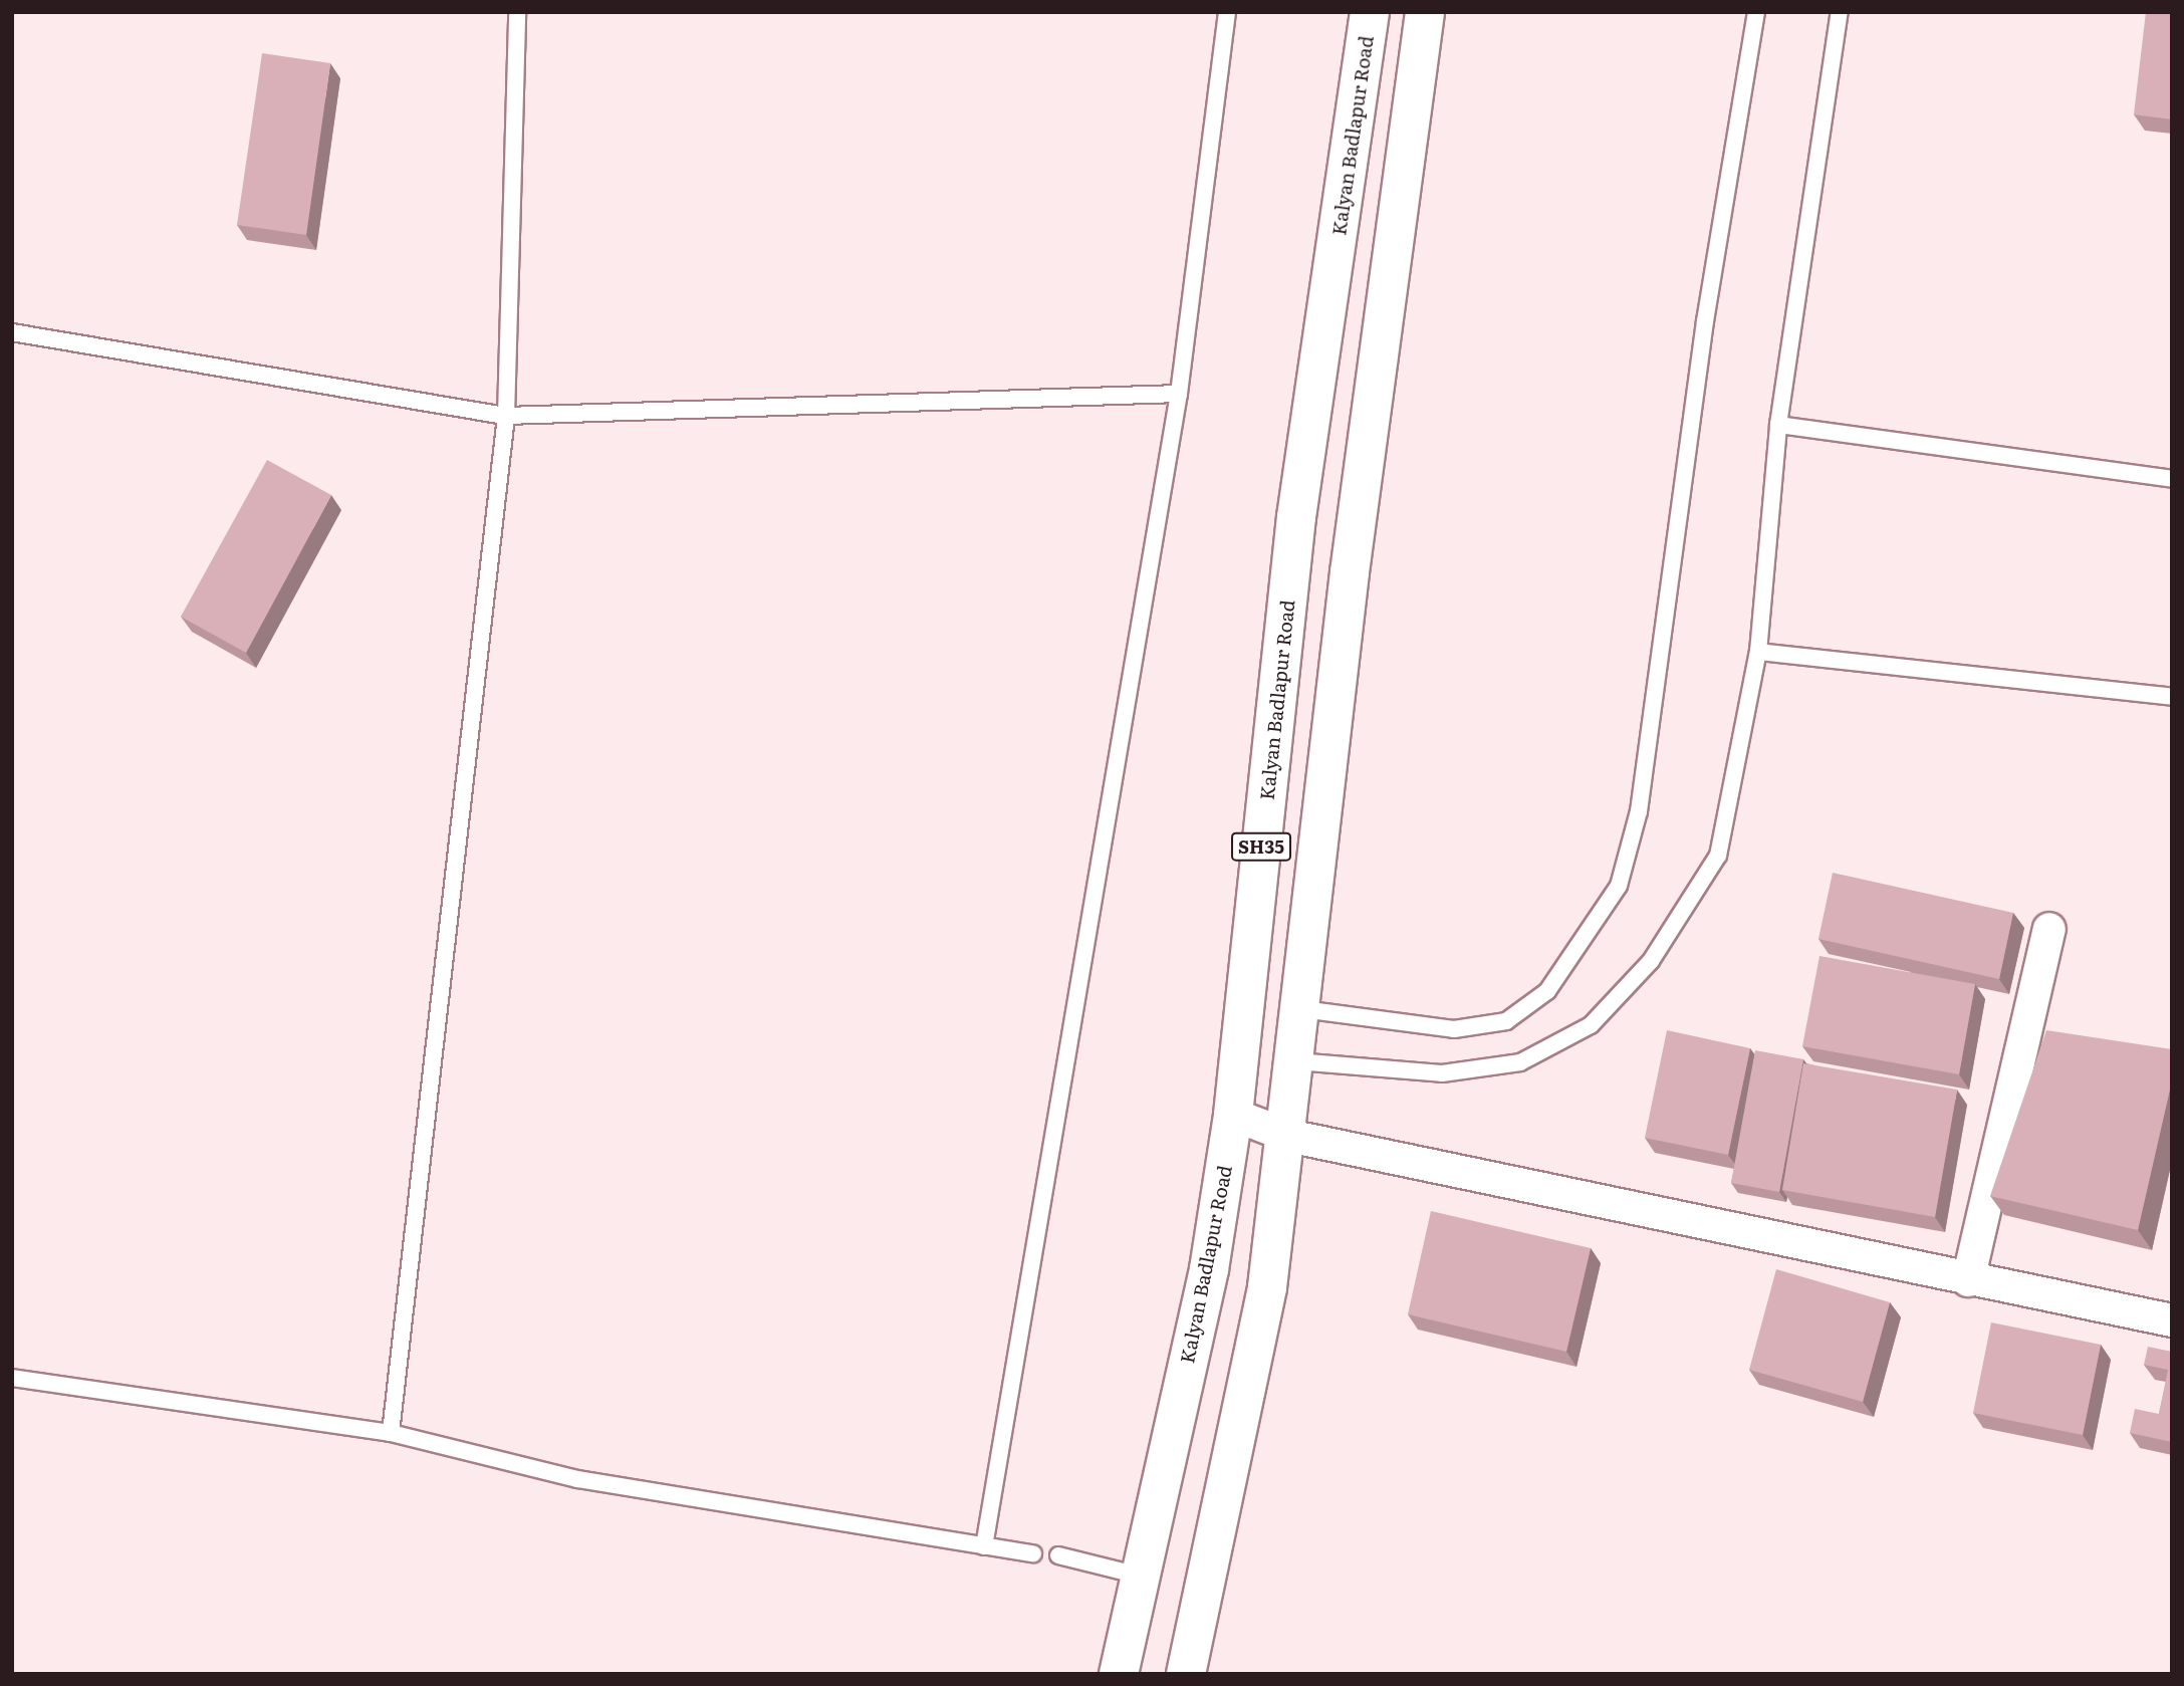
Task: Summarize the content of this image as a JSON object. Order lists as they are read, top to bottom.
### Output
{
  "streets": {
    "main road": ["Kalyan Badlapur Road", "SH35"]
  }
}
